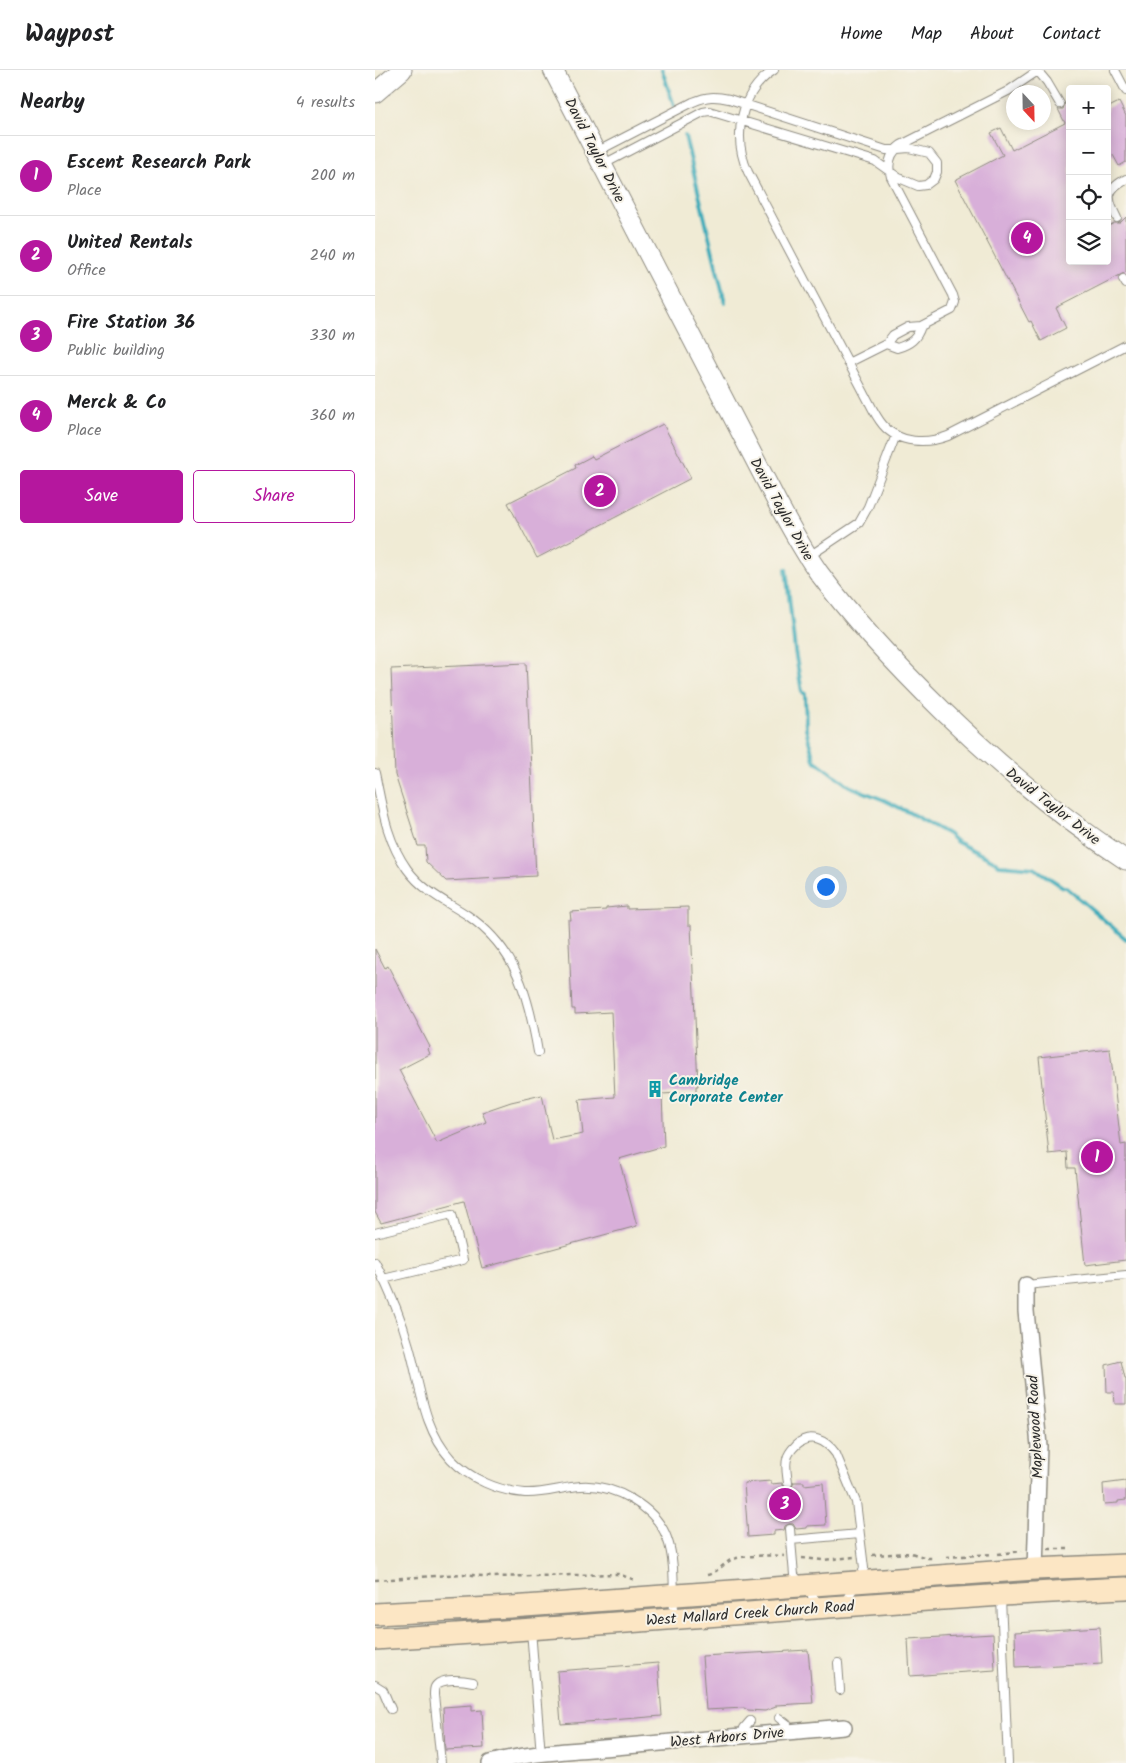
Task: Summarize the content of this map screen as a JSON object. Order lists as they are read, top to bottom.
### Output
{
  "streets": {
    "main road": ["West Mallard Creek Church Road"],
    "street": ["David Taylor Drive", "Maplewood Road", "West Arbors Drive"]
  },
  "crossings": [
    ["Maplewood Road", "West Mallard Creek Church Road"]
  ],
  "places": {
    "building": ["Cambridge Corporate Center"]
  },
  "north": "bottom",
  "page": {
    "header": "Waypost",
    "nav": [
      "Home",
      "Map",
      "About",
      "Contact"
    ],
    "heading": ["Nearby", "4 results"],
    "map_buttons": ["+", "−"],
    "list": [
      {
        "mark": "1",
        "name": "Escent Research Park",
        "note": "Place",
        "value": "200 m"
      },
      {
        "mark": "2",
        "name": "United Rentals",
        "note": "Office",
        "value": "240 m"
      },
      {
        "mark": "3",
        "name": "Fire Station 36",
        "note": "Public building",
        "value": "330 m"
      },
      {
        "mark": "4",
        "name": "Merck & Co",
        "note": "Place",
        "value": "360 m"
      }
    ],
    "pins": [
      "4",
      "2",
      "1",
      "3"
    ],
    "buttons": ["Save", "Share"]
  }
}
